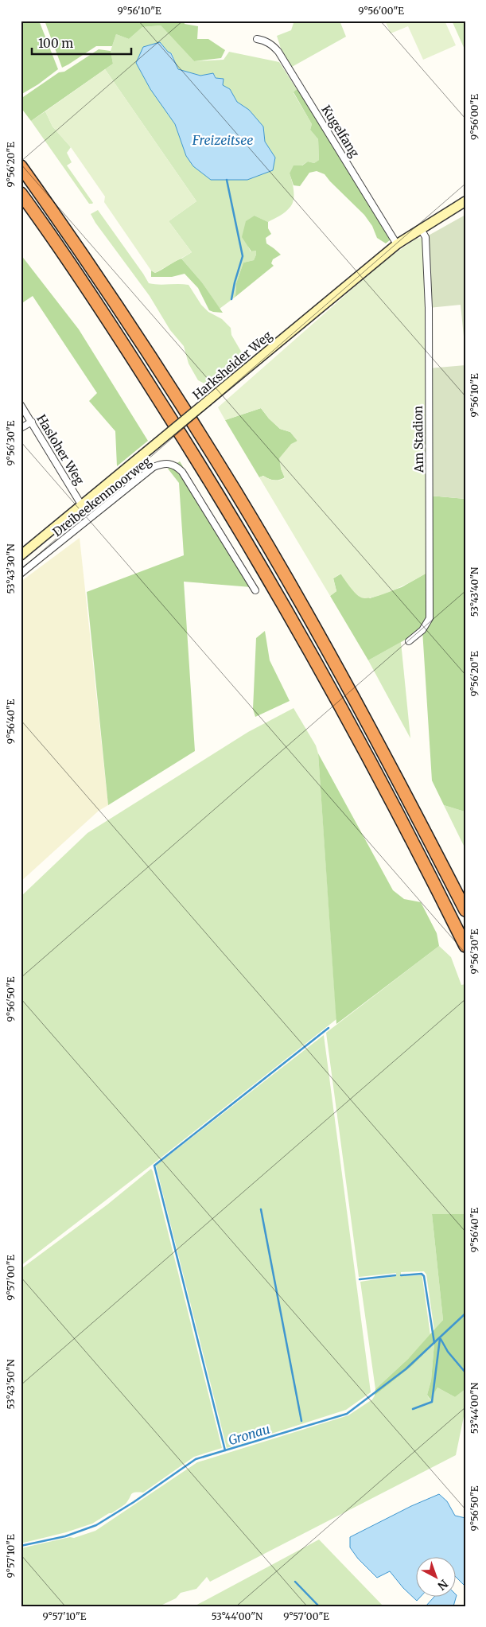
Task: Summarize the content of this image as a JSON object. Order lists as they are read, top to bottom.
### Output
{
  "streets": {
    "main road": ["Harksheider Weg"],
    "street": [
      "Kugelfang",
      "Am Stadion",
      "Hasloher Weg",
      "Dreibeekenmoorweg"
    ]
  },
  "crossings": [
    ["Kugelfang", "Harksheider Weg"],
    ["Harksheider Weg", "Am Stadion"],
    ["Harksheider Weg", "Hasloher Weg"]
  ],
  "water": ["Freizeitsee", "Gronau"],
  "scale_bar": "100 m",
  "north": "bottom right",
  "coordinates": [
    "9°56'10\"E",
    "9°56'00\"E",
    "9°56'20\"E",
    "9°56'30\"E",
    "53°43'30\"N",
    "53°43'40\"N",
    "9°56'40\"E",
    "9°56'50\"E",
    "9°57'00\"E",
    "53°43'50\"N",
    "53°44'00\"N",
    "9°57'10\"E"
  ]
}
